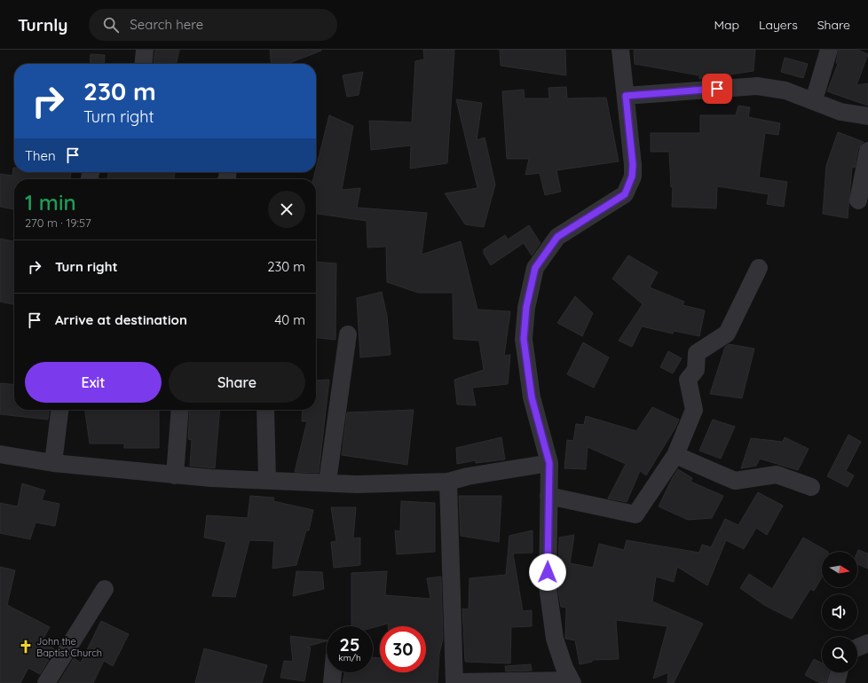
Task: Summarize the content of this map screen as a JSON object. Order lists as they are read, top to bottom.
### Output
{
  "places": {
    "church": ["John the Baptist Church"]
  },
  "north": "right",
  "page": {
    "header": "Turnly",
    "search": "Search here",
    "nav": ["Map", "Layers", "Share"],
    "turn": ["230 m", "Turn right"],
    "then": "Then",
    "heading": ["1 min", "270 m · 19:57"],
    "list": [
      {
        "name": "Turn right",
        "value": "230 m"
      },
      {
        "name": "Arrive at destination",
        "value": "40 m"
      }
    ],
    "buttons": ["Exit", "Share"],
    "speed": "25 km/h",
    "limit": "30"
  }
}
